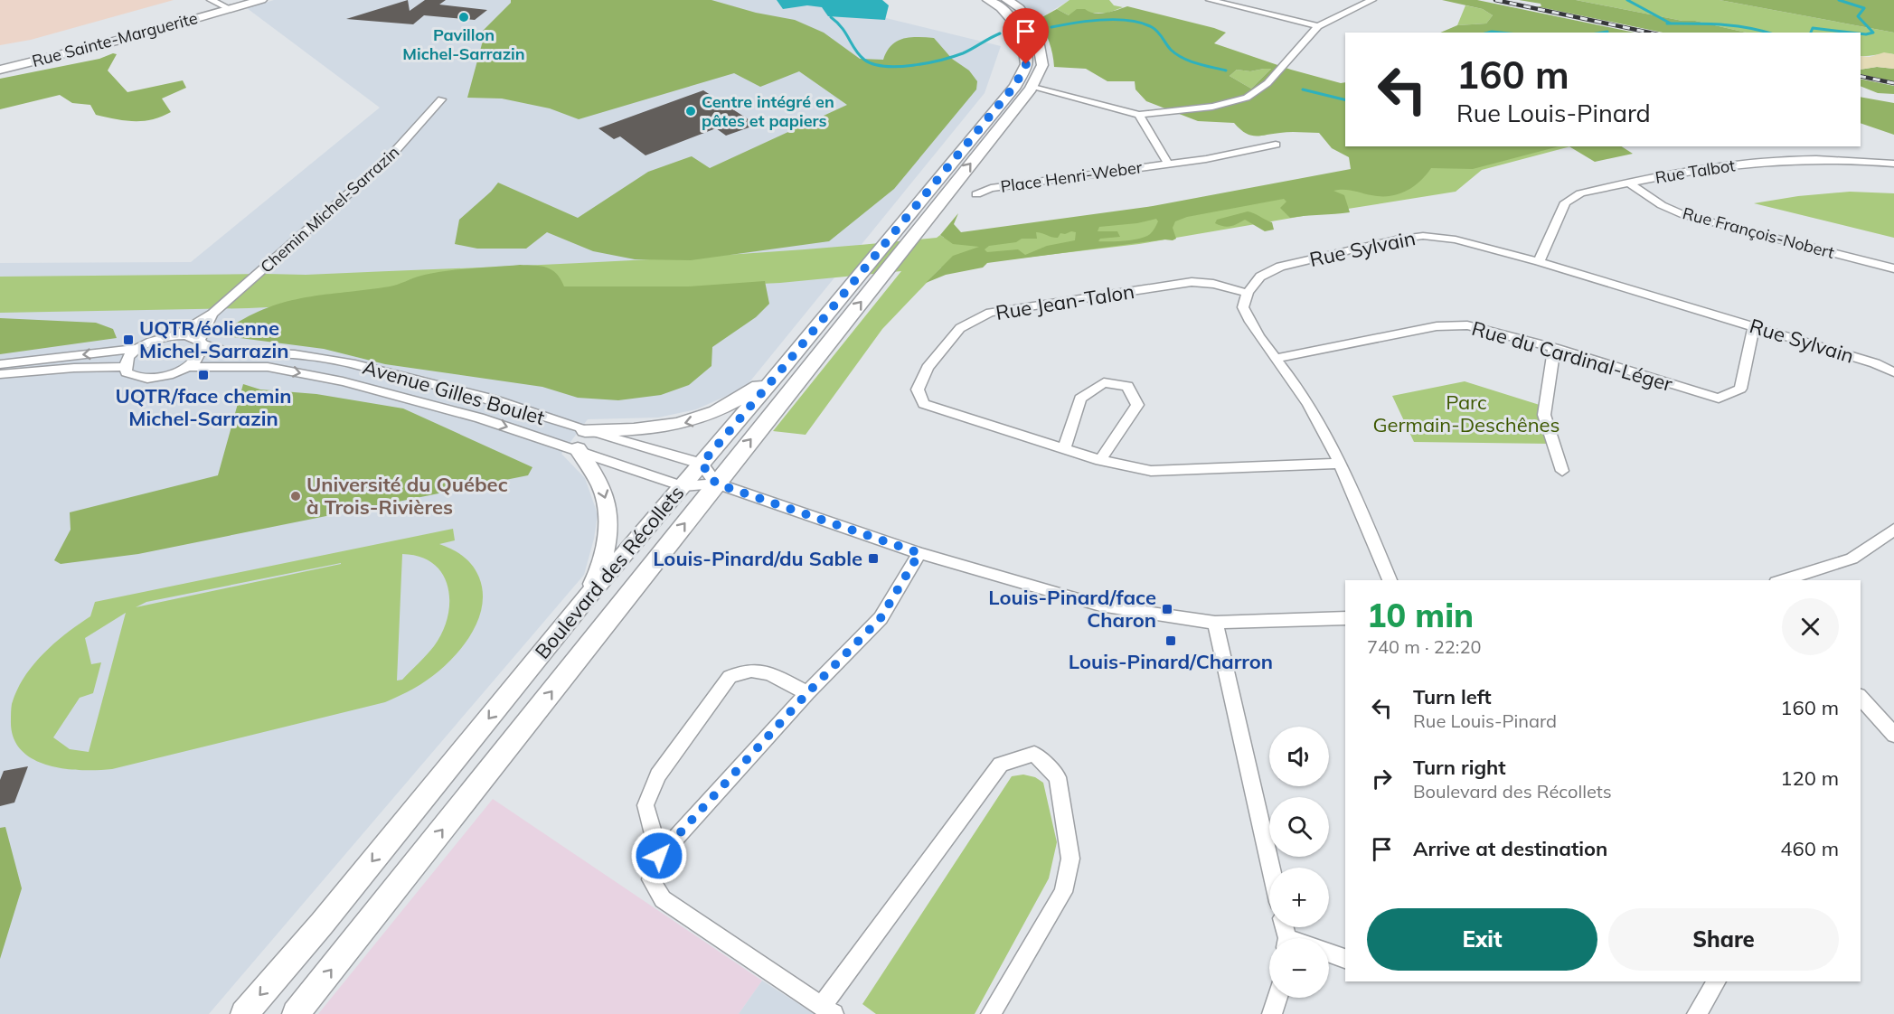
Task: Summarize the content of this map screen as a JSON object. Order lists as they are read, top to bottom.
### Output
{
  "streets": {
    "main road": ["Rue Sainte-Marguerite", "Boulevard des Récollets"],
    "street": [
      "Rue Talbot",
      "Place Henri-Weber",
      "Chemin Michel-Sarrazin",
      "Rue François-Nobert",
      "Rue Sylvain",
      "Rue Jean-Talon",
      "Rue du Cardinal-Léger",
      "Avenue Gilles Boulet"
    ]
  },
  "crossings": [
    ["Rue Talbot", "Rue François-Nobert"],
    ["Rue Talbot", "Rue Sylvain"],
    ["Chemin Michel-Sarrazin", "Avenue Gilles Boulet"],
    ["Rue Sylvain", "Rue Jean-Talon"],
    ["Rue Sylvain", "Rue du Cardinal-Léger"],
    ["Avenue Gilles Boulet", "Boulevard des Récollets"]
  ],
  "parks": ["Parc Germain-Deschênes"],
  "places": {
    "other": ["Pavillon Michel-Sarrazin", "Centre intégré en pâtes et papiers", "Université du Québec à Trois-Rivières"],
    "transit": [
      "UQTR/éolienne Michel-Sarrazin",
      "UQTR/face chemin Michel-Sarrazin",
      "Louis-Pinard/du Sable",
      "Louis-Pinard/face Charon",
      "Louis-Pinard/Charron"
    ]
  },
  "page": {
    "turn": ["160 m", "Rue Louis-Pinard"],
    "heading": ["10 min", "740 m · 22:20"],
    "list": [
      {
        "name": "Turn left",
        "note": "Rue Louis-Pinard",
        "value": "160 m"
      },
      {
        "name": "Turn right",
        "note": "Boulevard des Récollets",
        "value": "120 m"
      },
      {
        "name": "Arrive at destination",
        "value": "460 m"
      }
    ],
    "map_buttons": ["+", "−"],
    "buttons": ["Exit", "Share"]
  }
}
